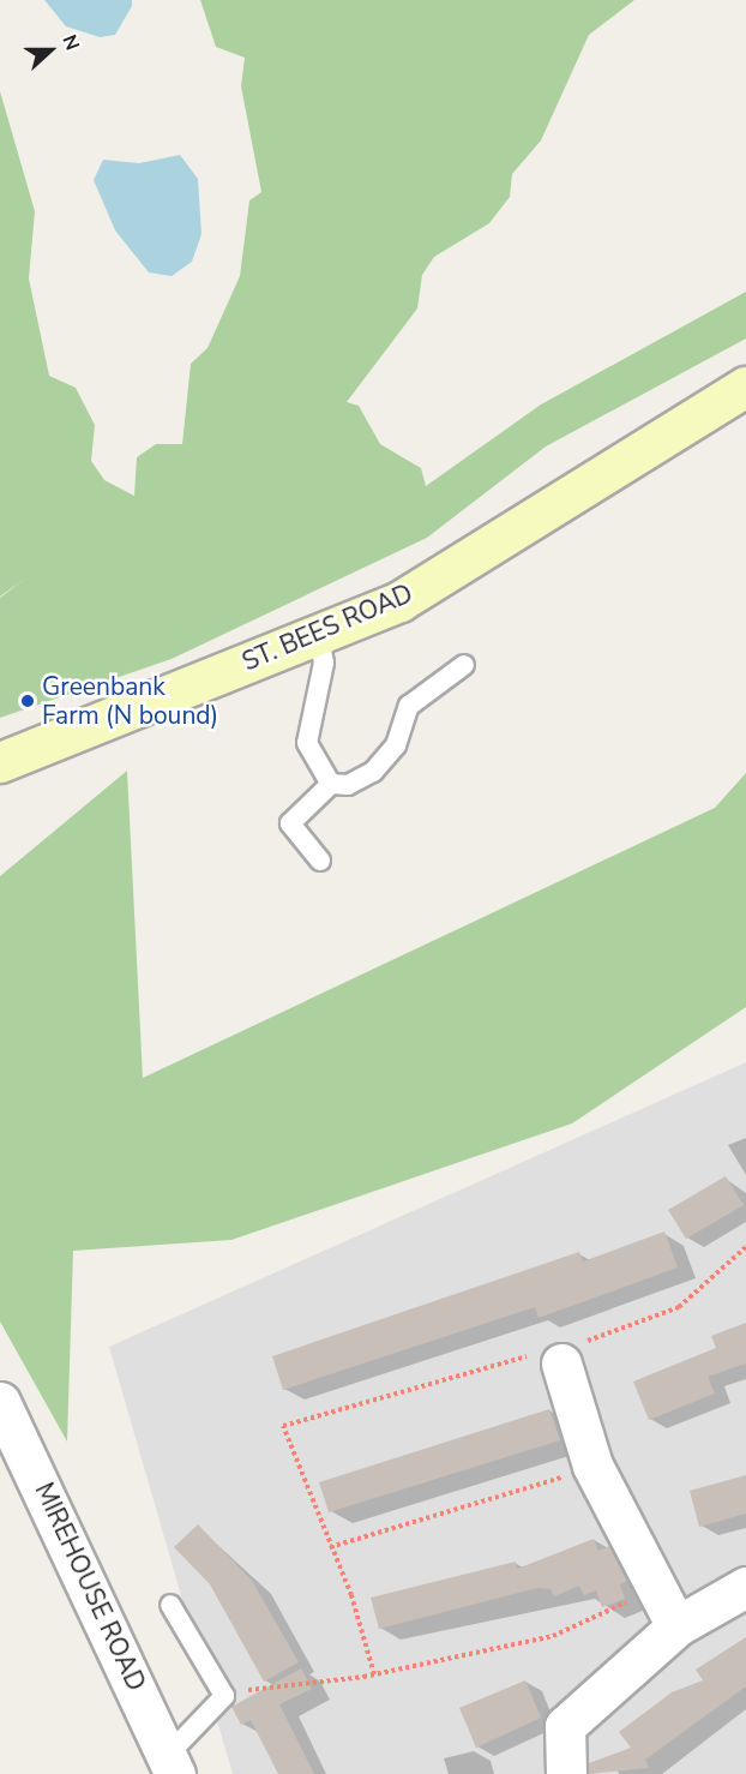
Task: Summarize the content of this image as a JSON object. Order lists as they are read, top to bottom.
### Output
{
  "streets": {
    "main road": ["ST. BEES ROAD"],
    "street": ["MIREHOUSE ROAD"]
  },
  "places": ["Greenbank Farm (N bound)"],
  "north": "right"
}
